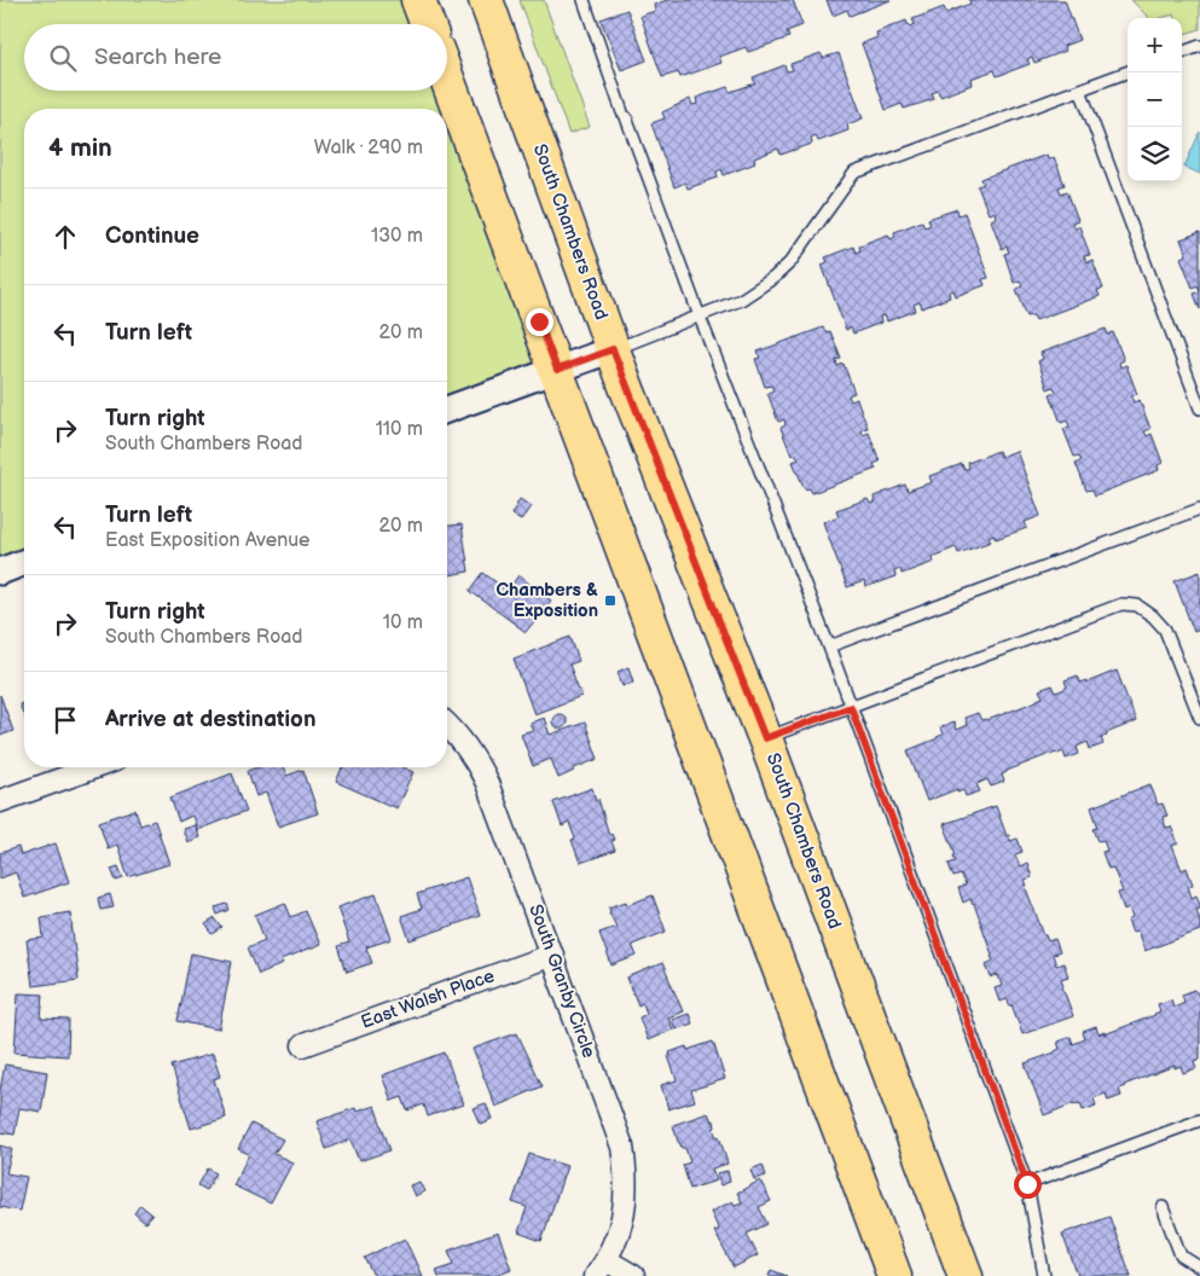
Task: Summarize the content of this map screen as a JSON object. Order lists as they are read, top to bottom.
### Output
{
  "streets": {
    "main road": ["South Chambers Road"],
    "street": ["South Granby Circle", "East Walsh Place"]
  },
  "crossings": [
    ["South Granby Circle", "East Walsh Place"]
  ],
  "places": {
    "transit": ["Chambers & Exposition"]
  },
  "page": {
    "map_buttons": ["+", "−"],
    "search": "Search here",
    "heading": ["4 min", "Walk · 290 m"],
    "list": [
      ["Continue", "130 m"],
      ["Turn left", "20 m"],
      ["Turn right", "South Chambers Road", "110 m"],
      ["Turn left", "East Exposition Avenue", "20 m"],
      ["Turn right", "South Chambers Road", "10 m"],
      "Arrive at destination"
    ]
  }
}
